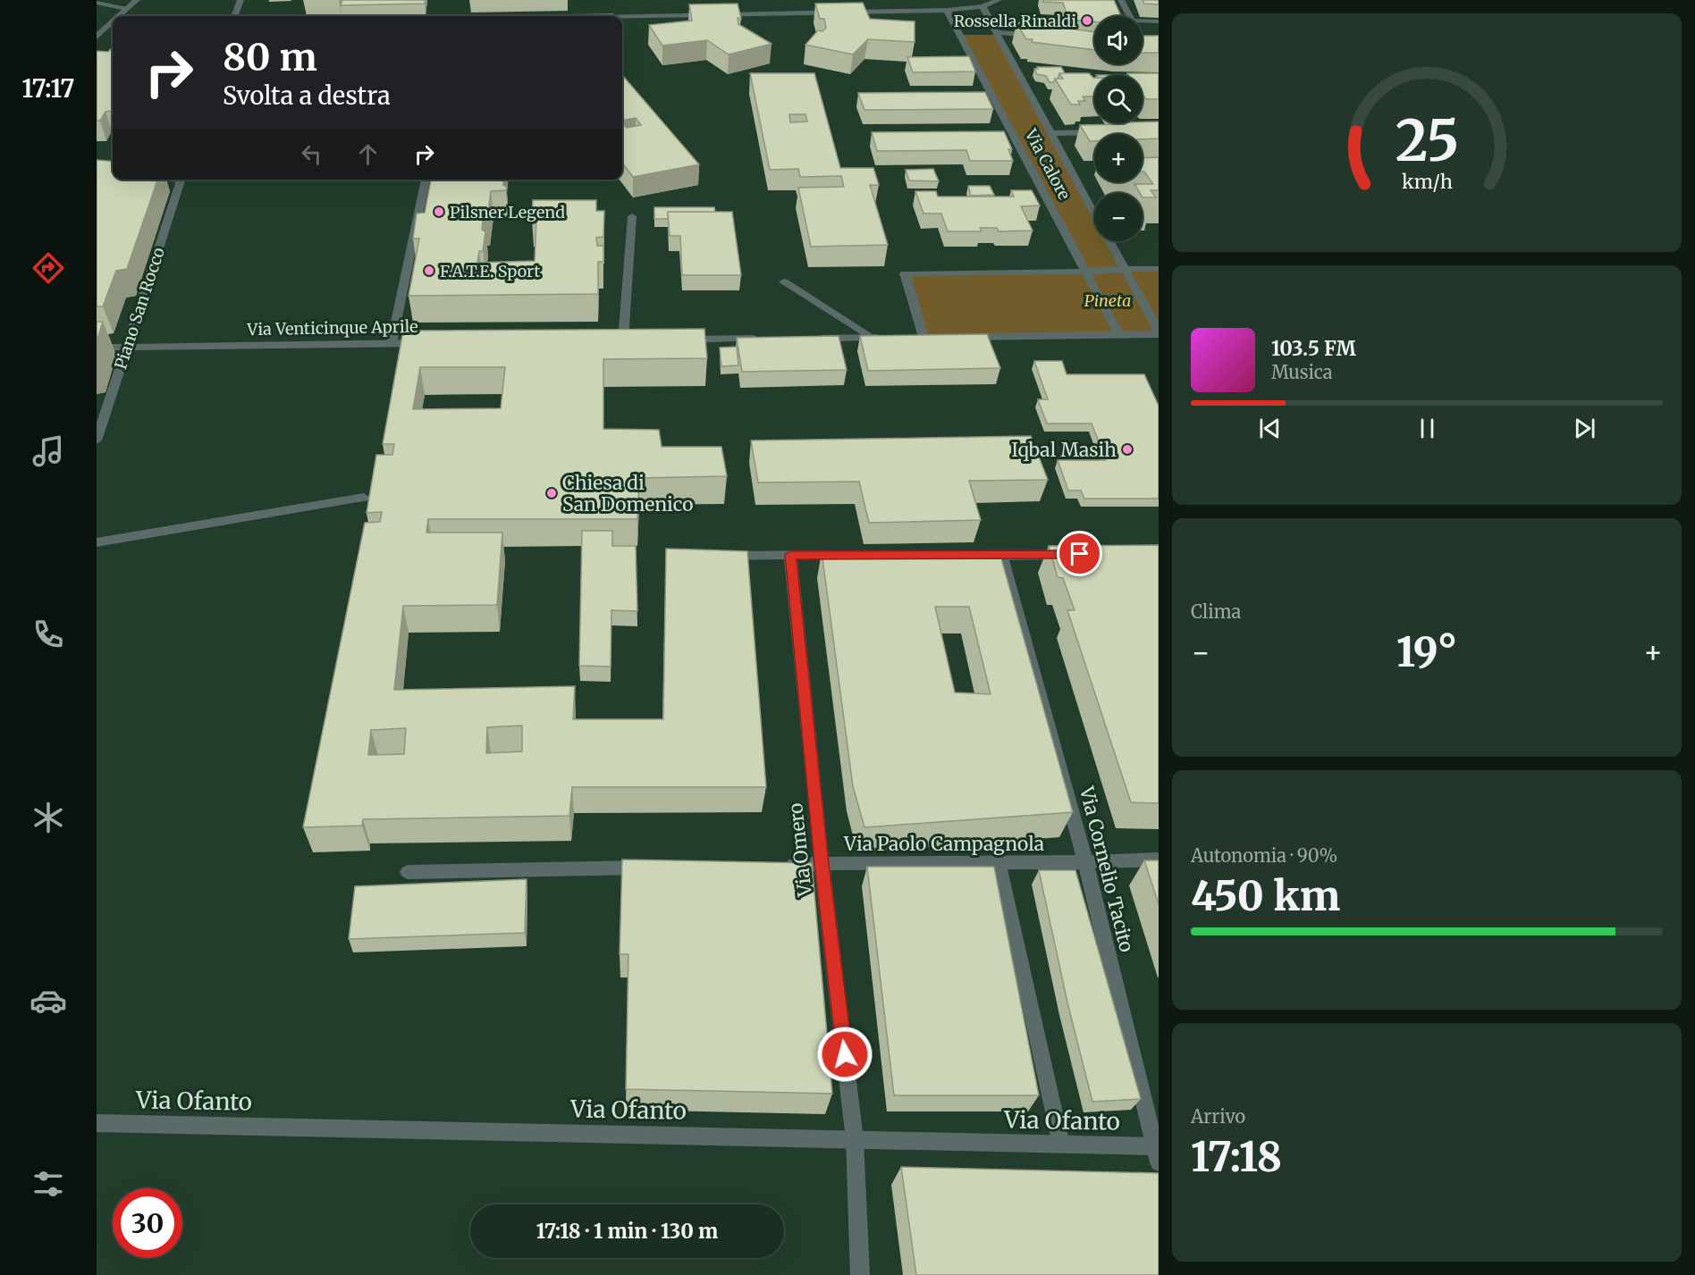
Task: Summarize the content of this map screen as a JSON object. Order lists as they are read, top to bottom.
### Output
{
  "streets": {
    "street": [
      "Via Calore",
      "Piano San Rocco",
      "Via Venticinque Aprile",
      "Via Paolo Campagnola",
      "Via Omero",
      "Via Cornelio Tacito",
      "Via Ofanto"
    ]
  },
  "crossings": [
    ["Piano San Rocco", "Via Venticinque Aprile"],
    ["Via Paolo Campagnola", "Via Omero"],
    ["Via Paolo Campagnola", "Via Cornelio Tacito"],
    ["Via Omero", "Via Ofanto"],
    ["Via Cornelio Tacito", "Via Ofanto"]
  ],
  "parks": ["Pineta"],
  "places": [
    "Rossella Rinaldi",
    "Pilsner Legend",
    "F.A.T.E. Sport",
    "Iqbal Masih",
    "Chiesa di San Domenico"
  ],
  "page": {
    "tabs": "17:17",
    "map_buttons": ["+", "−"],
    "turn": ["80 m", "Svolta a destra"],
    "song": ["103.5 FM", "Musica"],
    "tile": [
      "Clima",
      ["Autonomia · 90%", "450 km"],
      ["Arrivo", "17:18"]
    ],
    "heat": ["−", "19°", "+"],
    "limit": "30",
    "trip": "17:18 · 1 min · 130 m",
    "gauge": ["25", "km/h"]
  }
}
